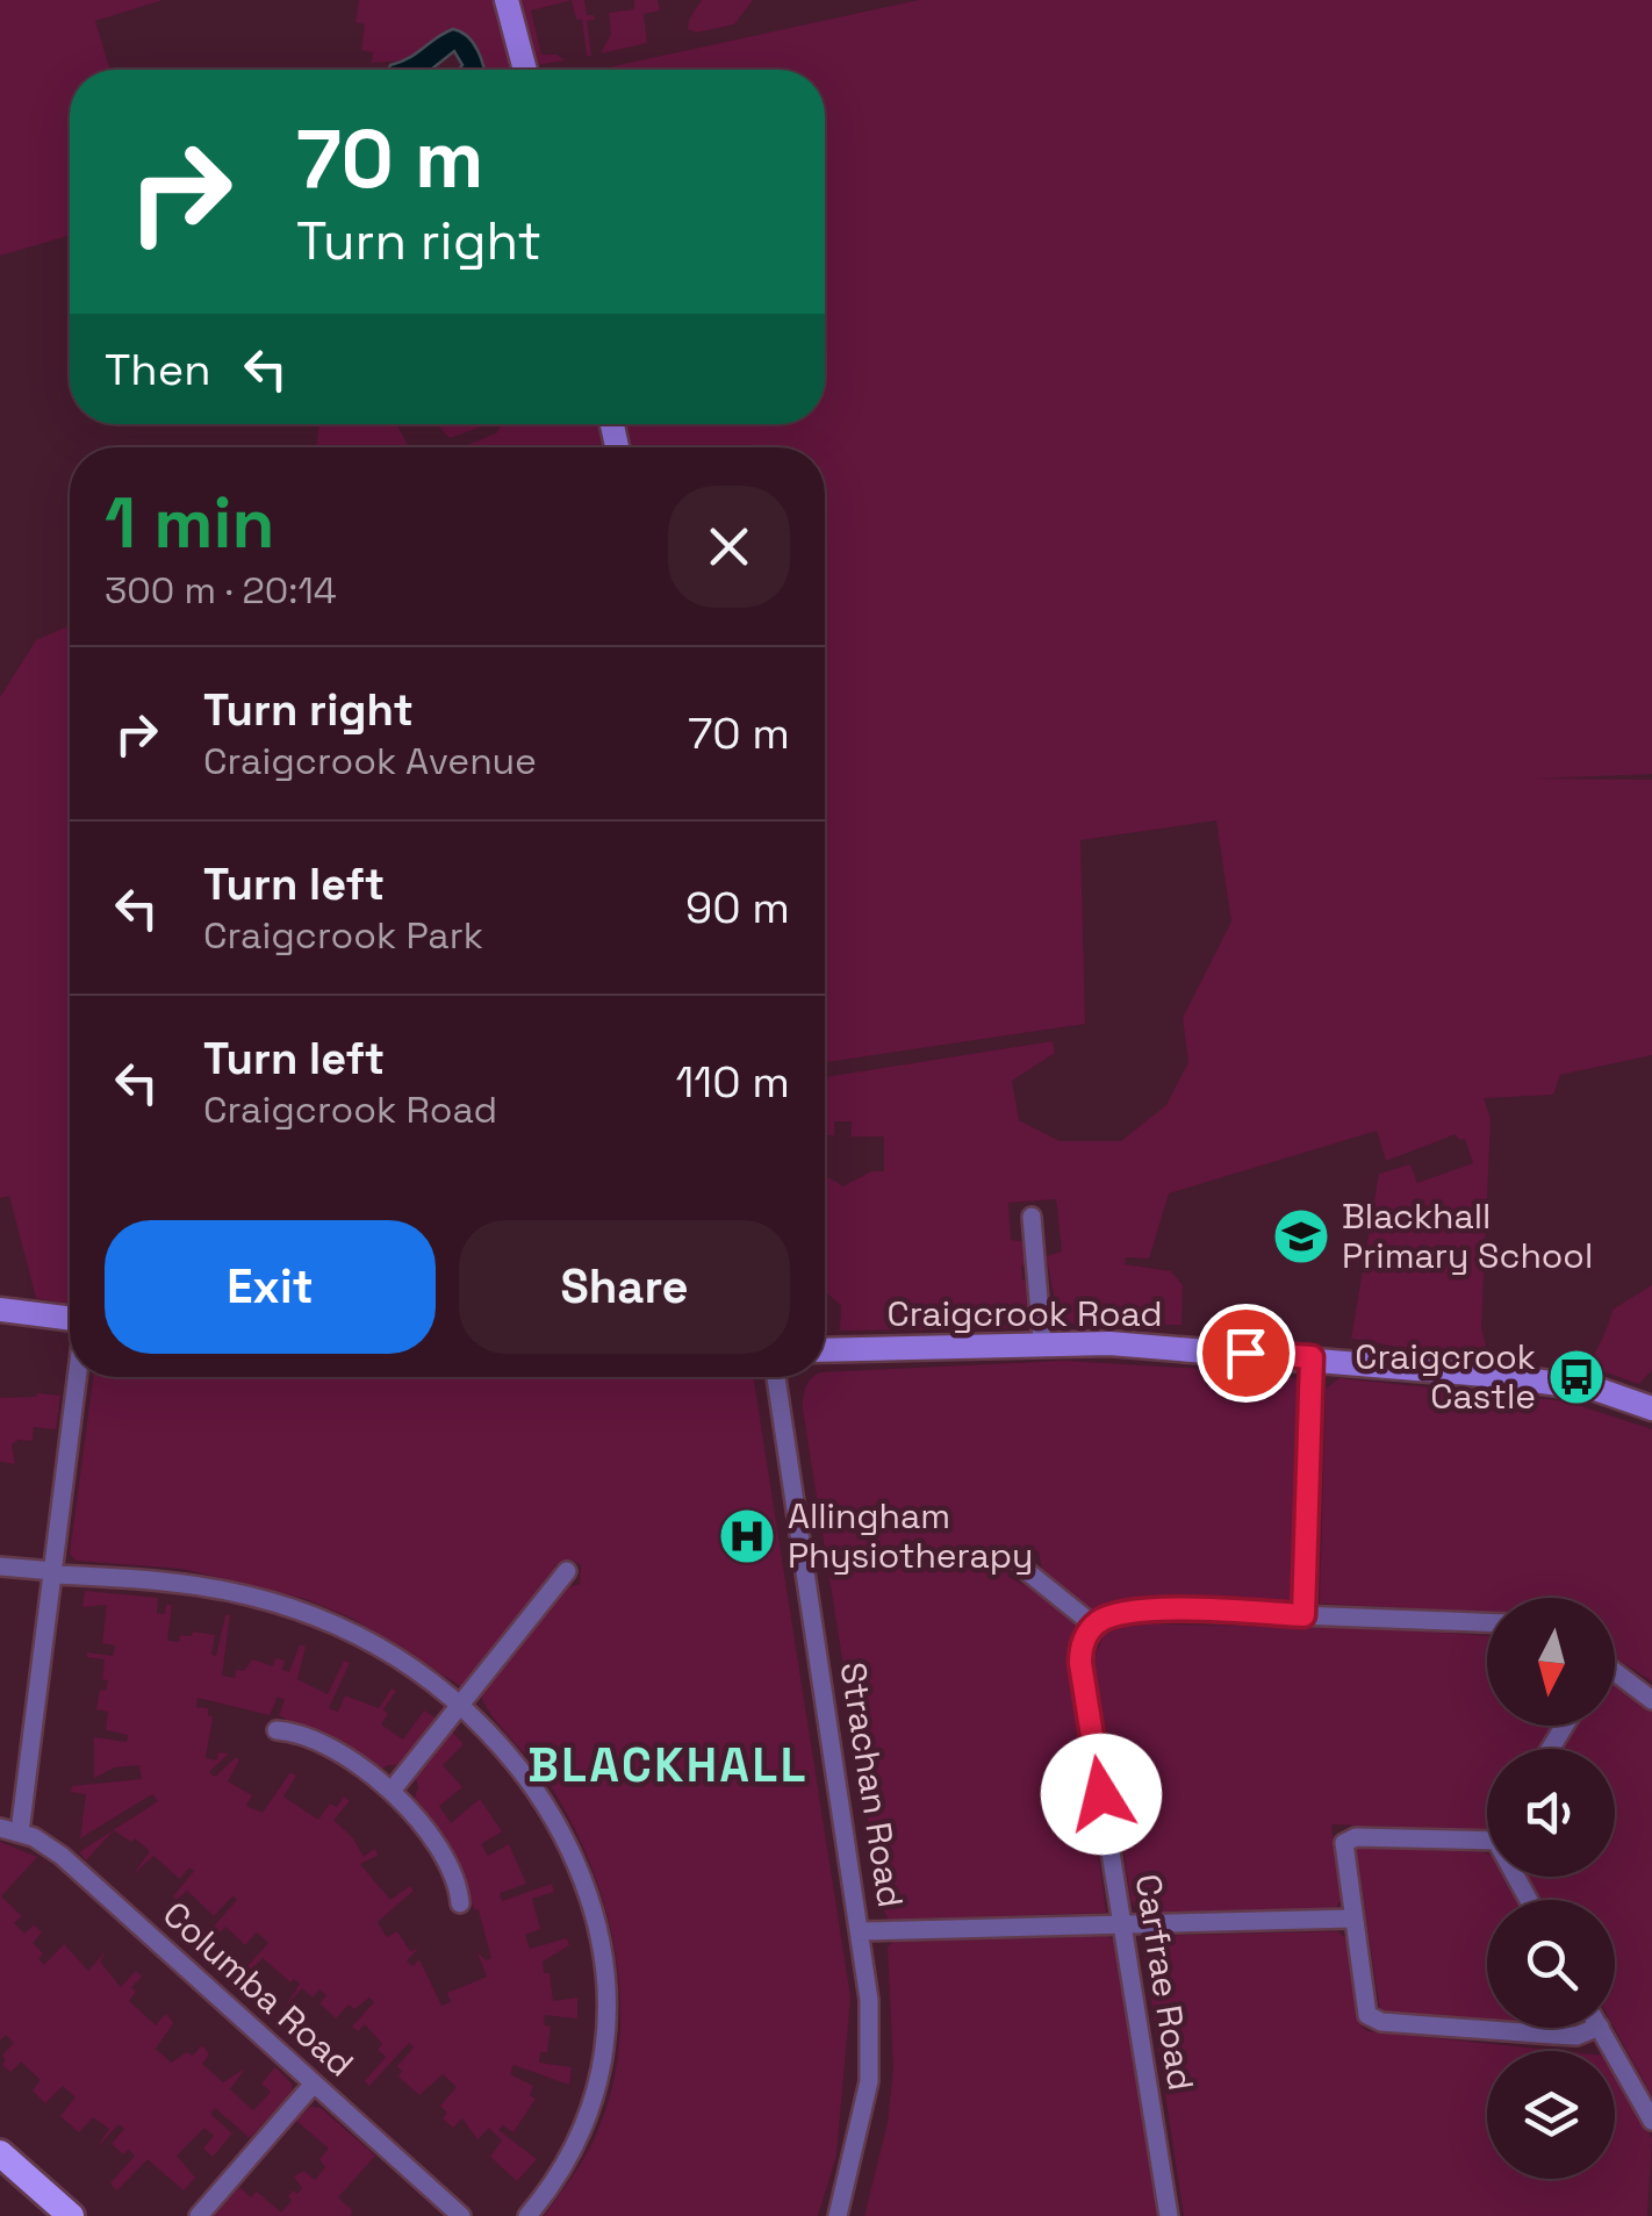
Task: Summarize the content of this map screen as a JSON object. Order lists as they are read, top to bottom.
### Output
{
  "streets": {
    "street": [
      "Craigcrook Road",
      "Strachan Road",
      "Carfrae Road",
      "Columba Road"
    ]
  },
  "districts": ["BLACKHALL"],
  "places": {
    "school or university": ["Blackhall Primary School"],
    "bus stop": ["Craigcrook Castle"],
    "hospital": ["Allingham Physiotherapy"]
  },
  "north": "bottom",
  "page": {
    "turn": ["70 m", "Turn right"],
    "then": "Then",
    "heading": ["1 min", "300 m · 20:14"],
    "list": [
      {
        "name": "Turn right",
        "note": "Craigcrook Avenue",
        "value": "70 m"
      },
      {
        "name": "Turn left",
        "note": "Craigcrook Park",
        "value": "90 m"
      },
      {
        "name": "Turn left",
        "note": "Craigcrook Road",
        "value": "110 m"
      }
    ],
    "buttons": ["Exit", "Share"]
  }
}
